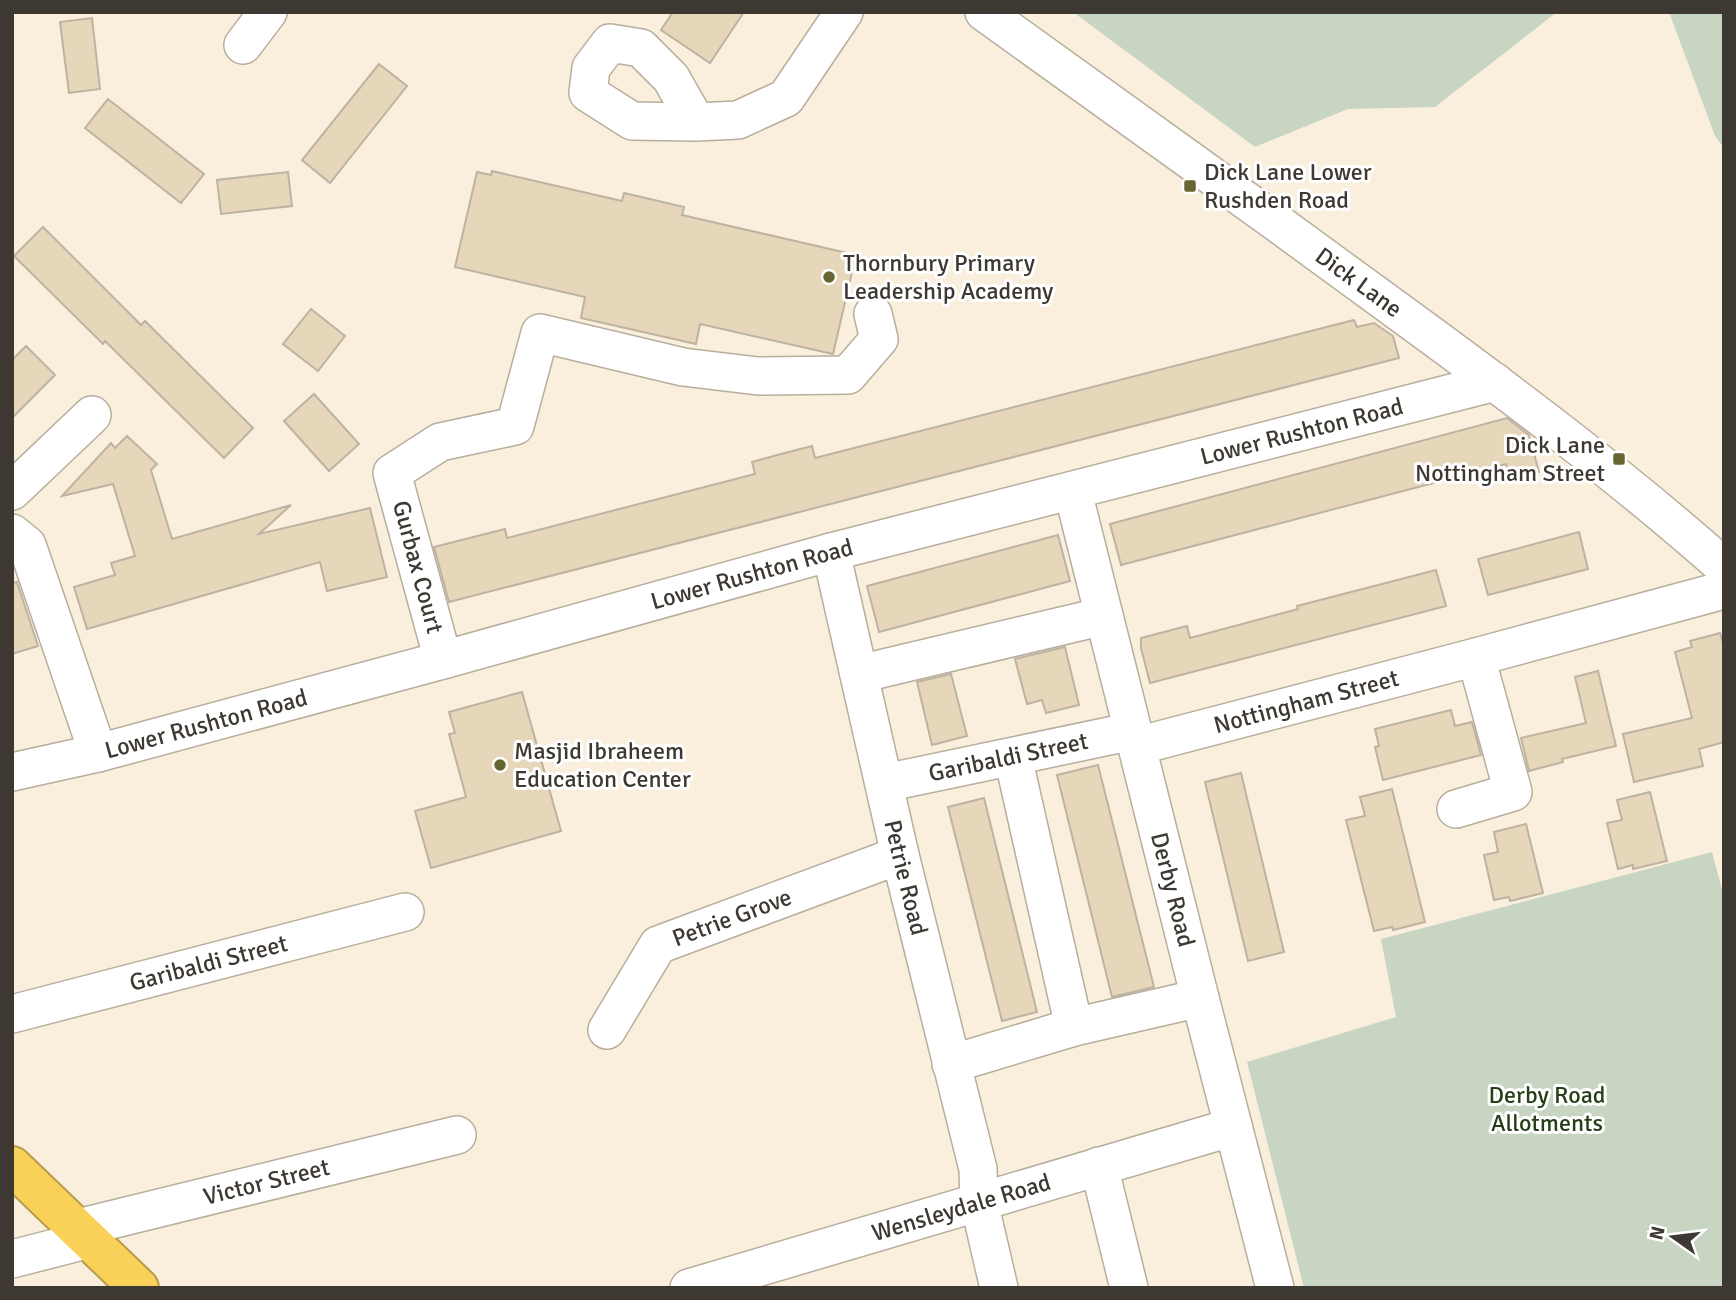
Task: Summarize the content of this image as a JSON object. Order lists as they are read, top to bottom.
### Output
{
  "streets": {
    "street": [
      "Dick Lane",
      "Lower Rushton Road",
      "Gurbax Court",
      "Nottingham Street",
      "Garibaldi Street",
      "Petrie Road",
      "Derby Road",
      "Petrie Grove",
      "Victor Street",
      "Wensleydale Road"
    ]
  },
  "crossings": [
    ["Dick Lane", "Lower Rushton Road"],
    ["Lower Rushton Road", "Gurbax Court"],
    ["Lower Rushton Road", "Petrie Road"],
    ["Lower Rushton Road", "Derby Road"],
    ["Nottingham Street", "Garibaldi Street"],
    ["Nottingham Street", "Derby Road"],
    ["Garibaldi Street", "Petrie Road"],
    ["Garibaldi Street", "Derby Road"],
    ["Petrie Road", "Petrie Grove"],
    ["Petrie Road", "Wensleydale Road"],
    ["Derby Road", "Wensleydale Road"]
  ],
  "parks": ["Derby Road Allotments"],
  "places": {
    "transit": ["Dick Lane Lower Rushden Road", "Dick Lane Nottingham Street"],
    "other": ["Thornbury Primary Leadership Academy", "Masjid Ibraheem Education Center"]
  },
  "north": "left"
}
